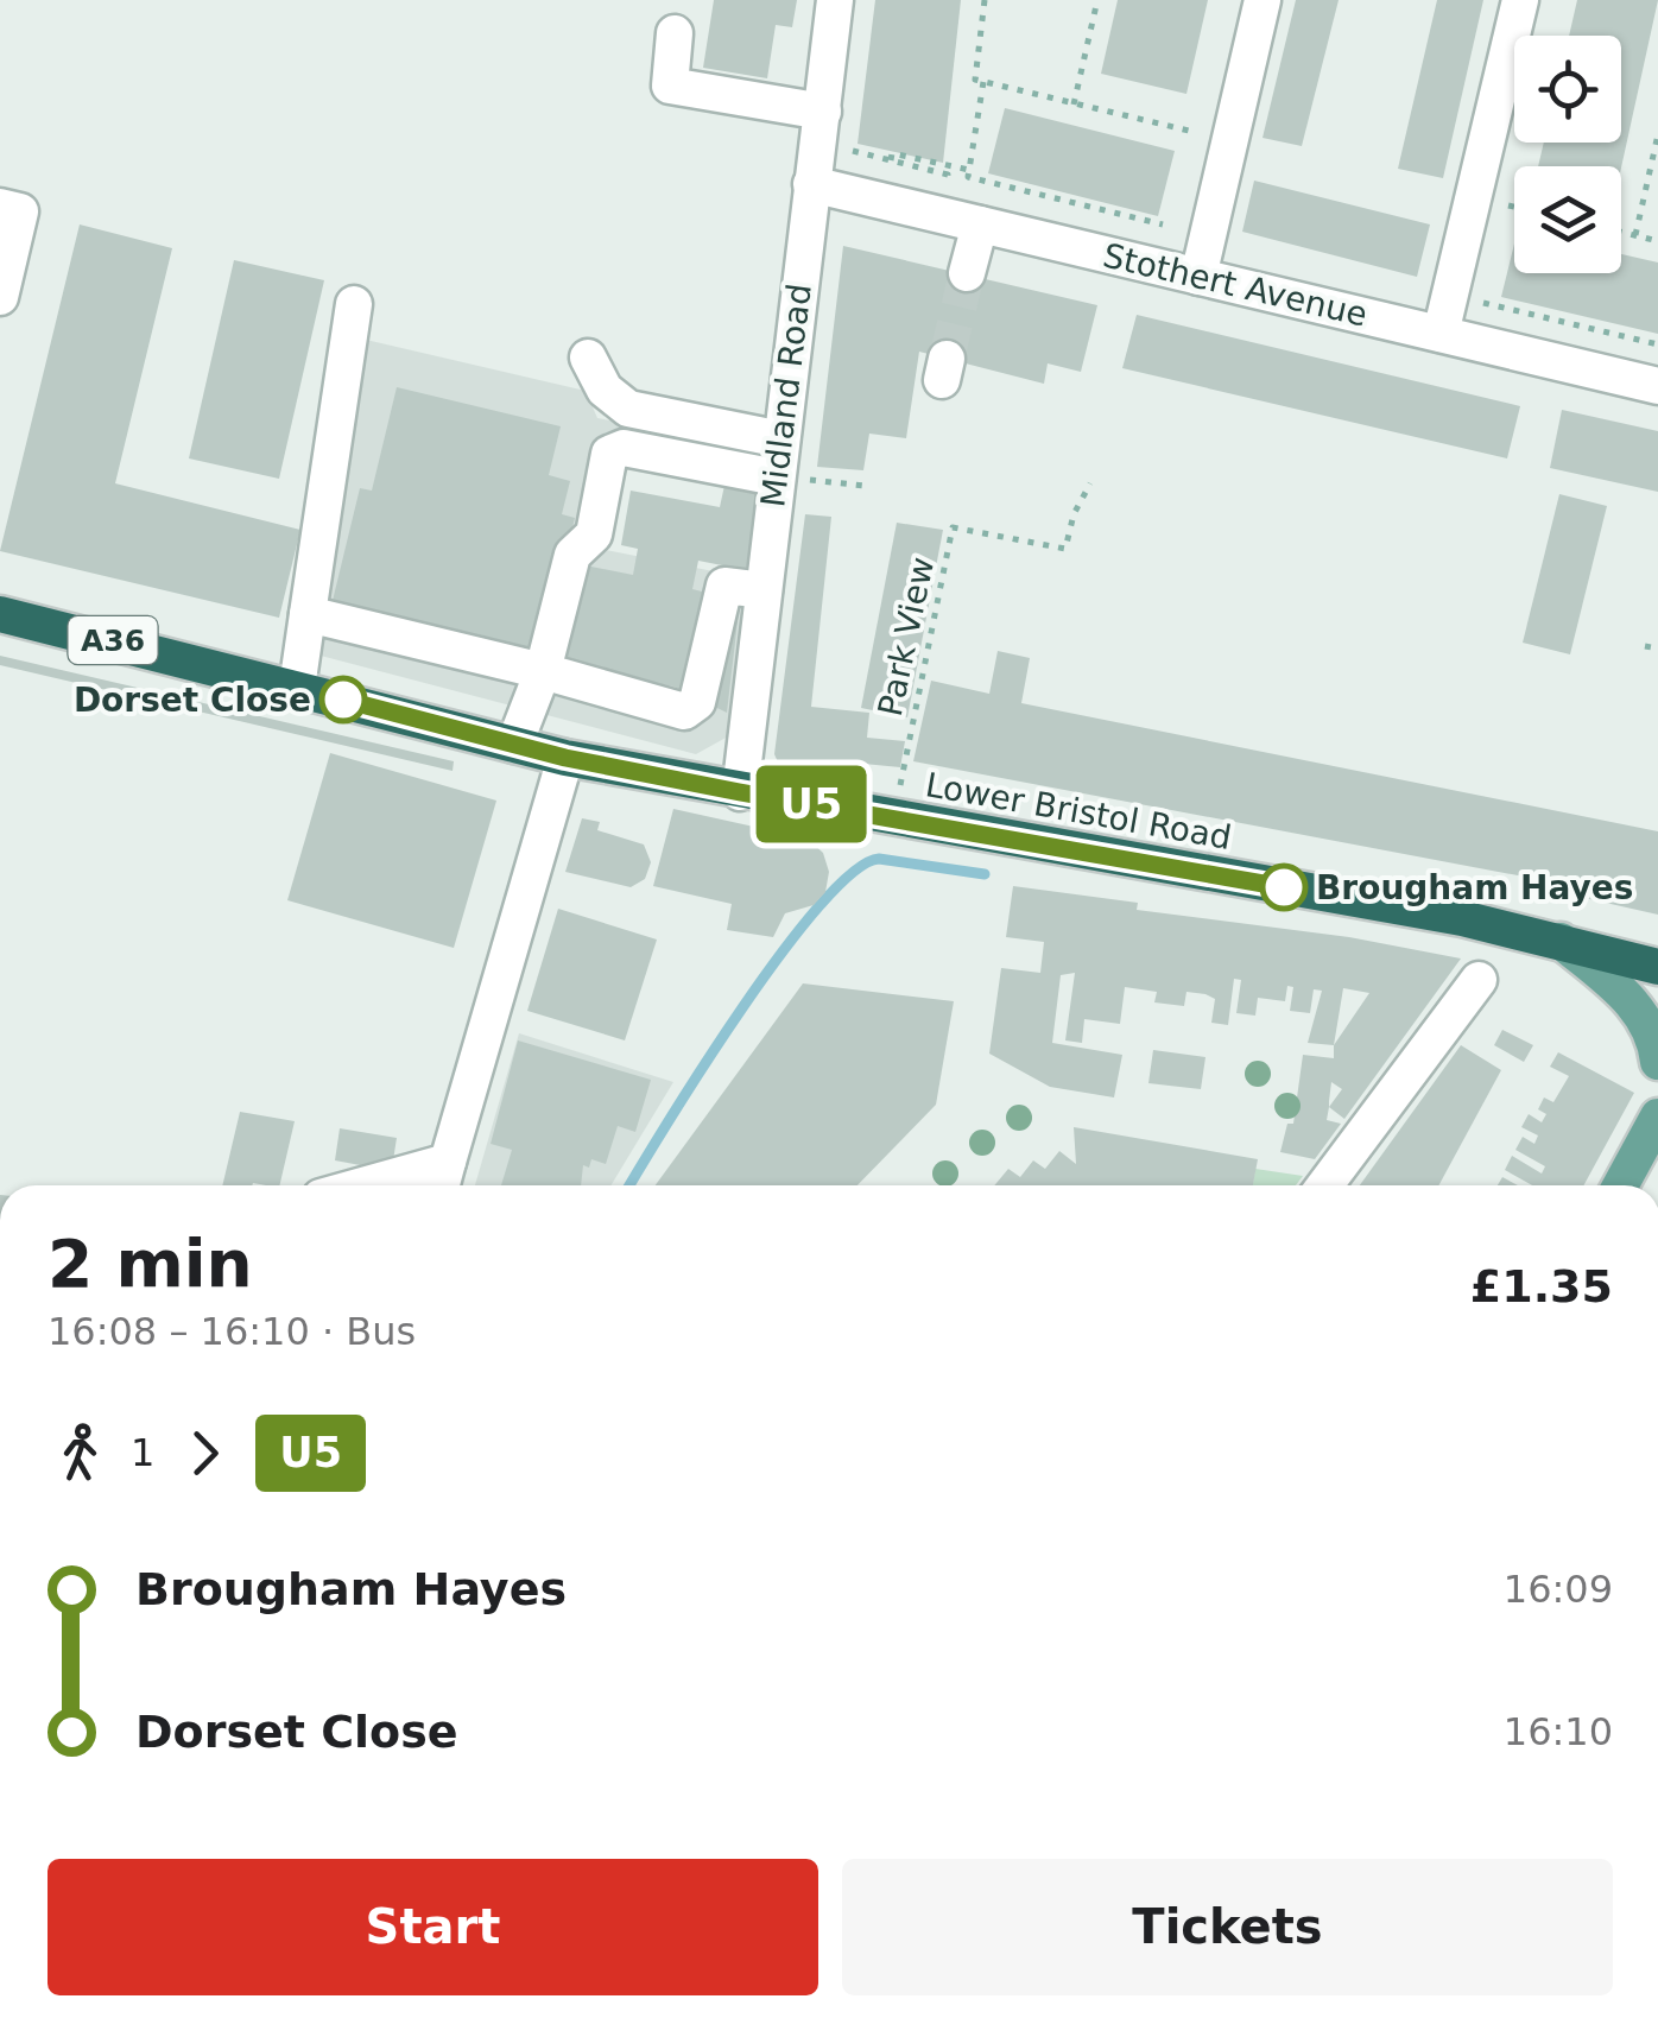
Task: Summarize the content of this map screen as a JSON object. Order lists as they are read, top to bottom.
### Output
{
  "streets": {
    "highway": ["A36", "Lower Bristol Road"],
    "street": ["Stothert Avenue", "Midland Road"],
    "path": ["Park View"]
  },
  "crossings": [
    ["Stothert Avenue", "Midland Road"],
    ["Midland Road", "Lower Bristol Road"],
    ["Park View", "Lower Bristol Road"]
  ],
  "places": ["Dorset Close", "Brougham Hayes"],
  "lines": ["bus line U5"],
  "page": {
    "on_map": "U5",
    "heading": ["2 min", "16:08 – 16:10 · Bus", "£1.35"],
    "legs": ["1", "U5"],
    "list": [
      {
        "name": "Brougham Hayes",
        "value": "16:09"
      },
      {
        "name": "Dorset Close",
        "value": "16:10"
      }
    ],
    "buttons": ["Start", "Tickets"]
  }
}
